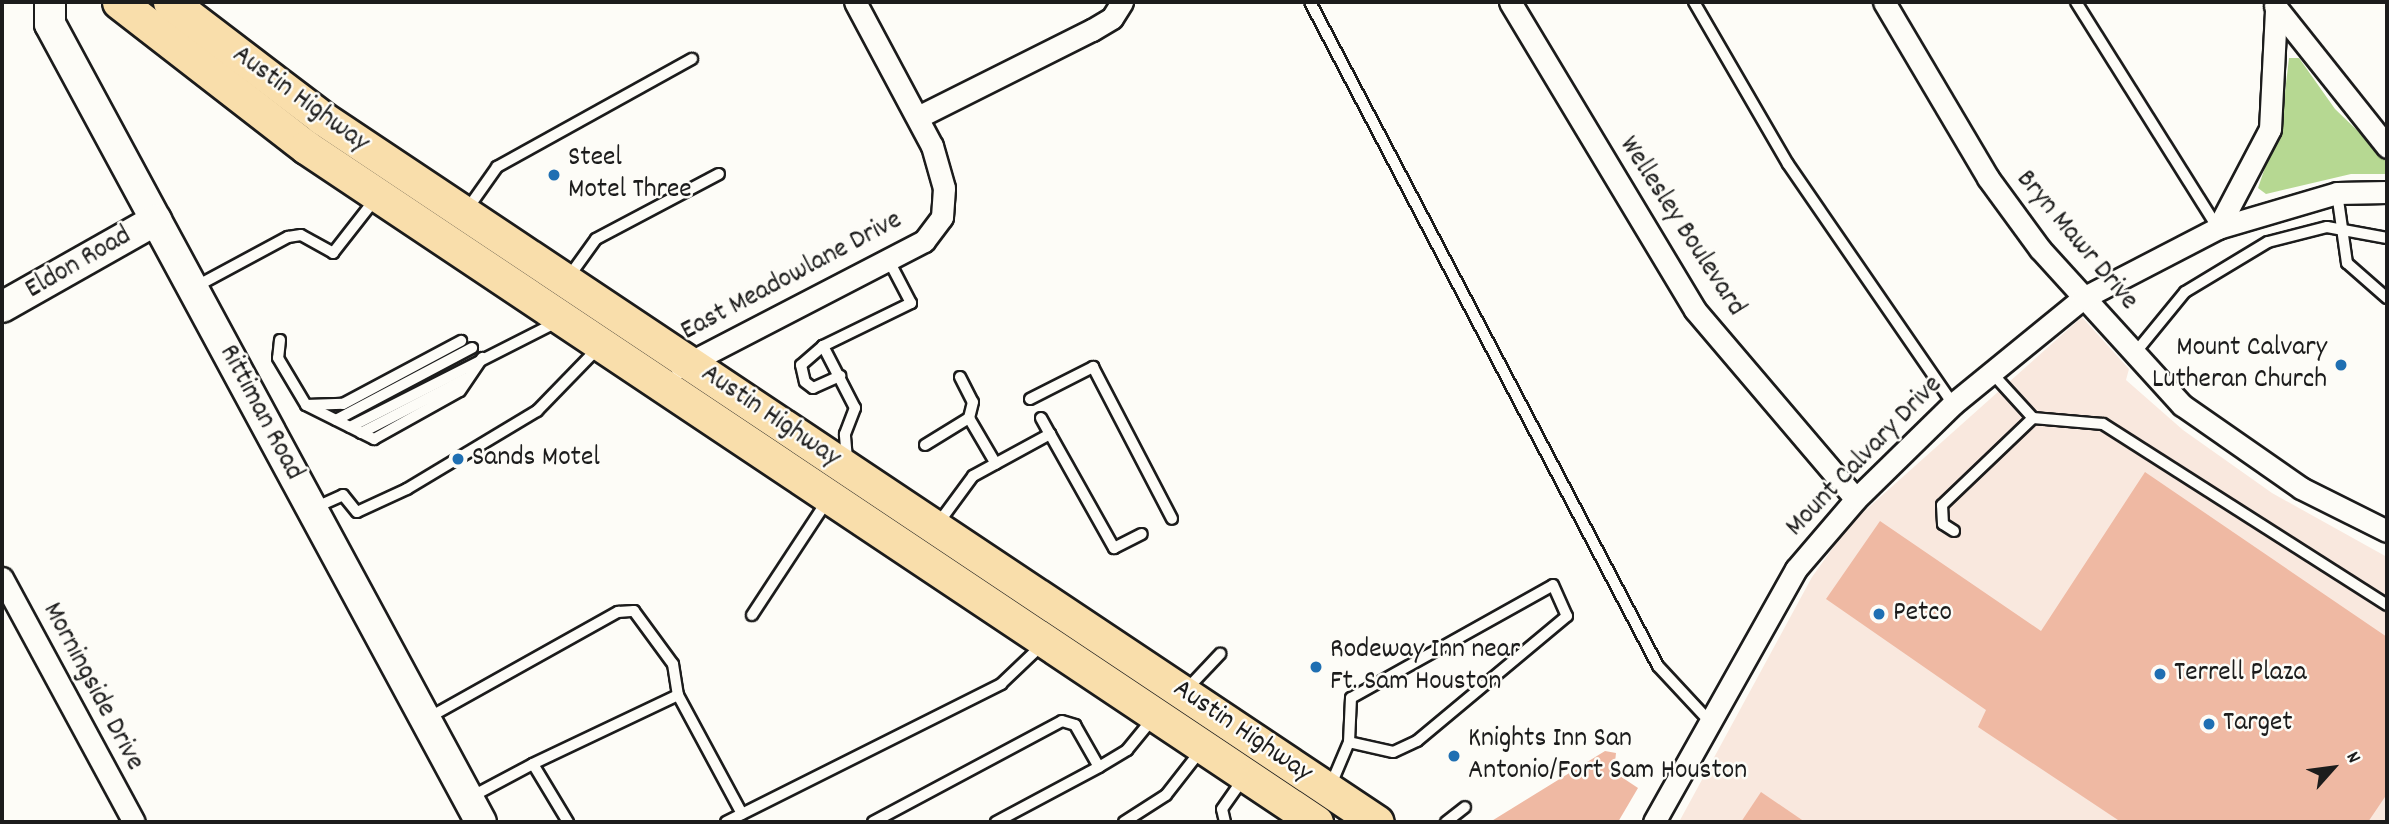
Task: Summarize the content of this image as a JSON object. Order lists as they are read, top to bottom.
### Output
{
  "streets": {
    "main road": ["Austin Highway"],
    "street": [
      "Wellesley Boulevard",
      "Bryn Mawr Drive",
      "Eldon Road",
      "East Meadowlane Drive",
      "Rittiman Road",
      "Mount Calvary Drive",
      "Morningside Drive"
    ]
  },
  "crossings": [
    ["Austin Highway", "East Meadowlane Drive"],
    ["Wellesley Boulevard", "Mount Calvary Drive"],
    ["Bryn Mawr Drive", "Mount Calvary Drive"],
    ["Eldon Road", "Rittiman Road"]
  ],
  "places": [
    "Steel Motel Three",
    "Mount Calvary Lutheran Church",
    "Sands Motel",
    "Petco",
    "Rodeway Inn near Ft. Sam Houston",
    "Terrell Plaza",
    "Target",
    "Knights Inn San Antonio/Fort Sam Houston"
  ],
  "north": "top right"
}
